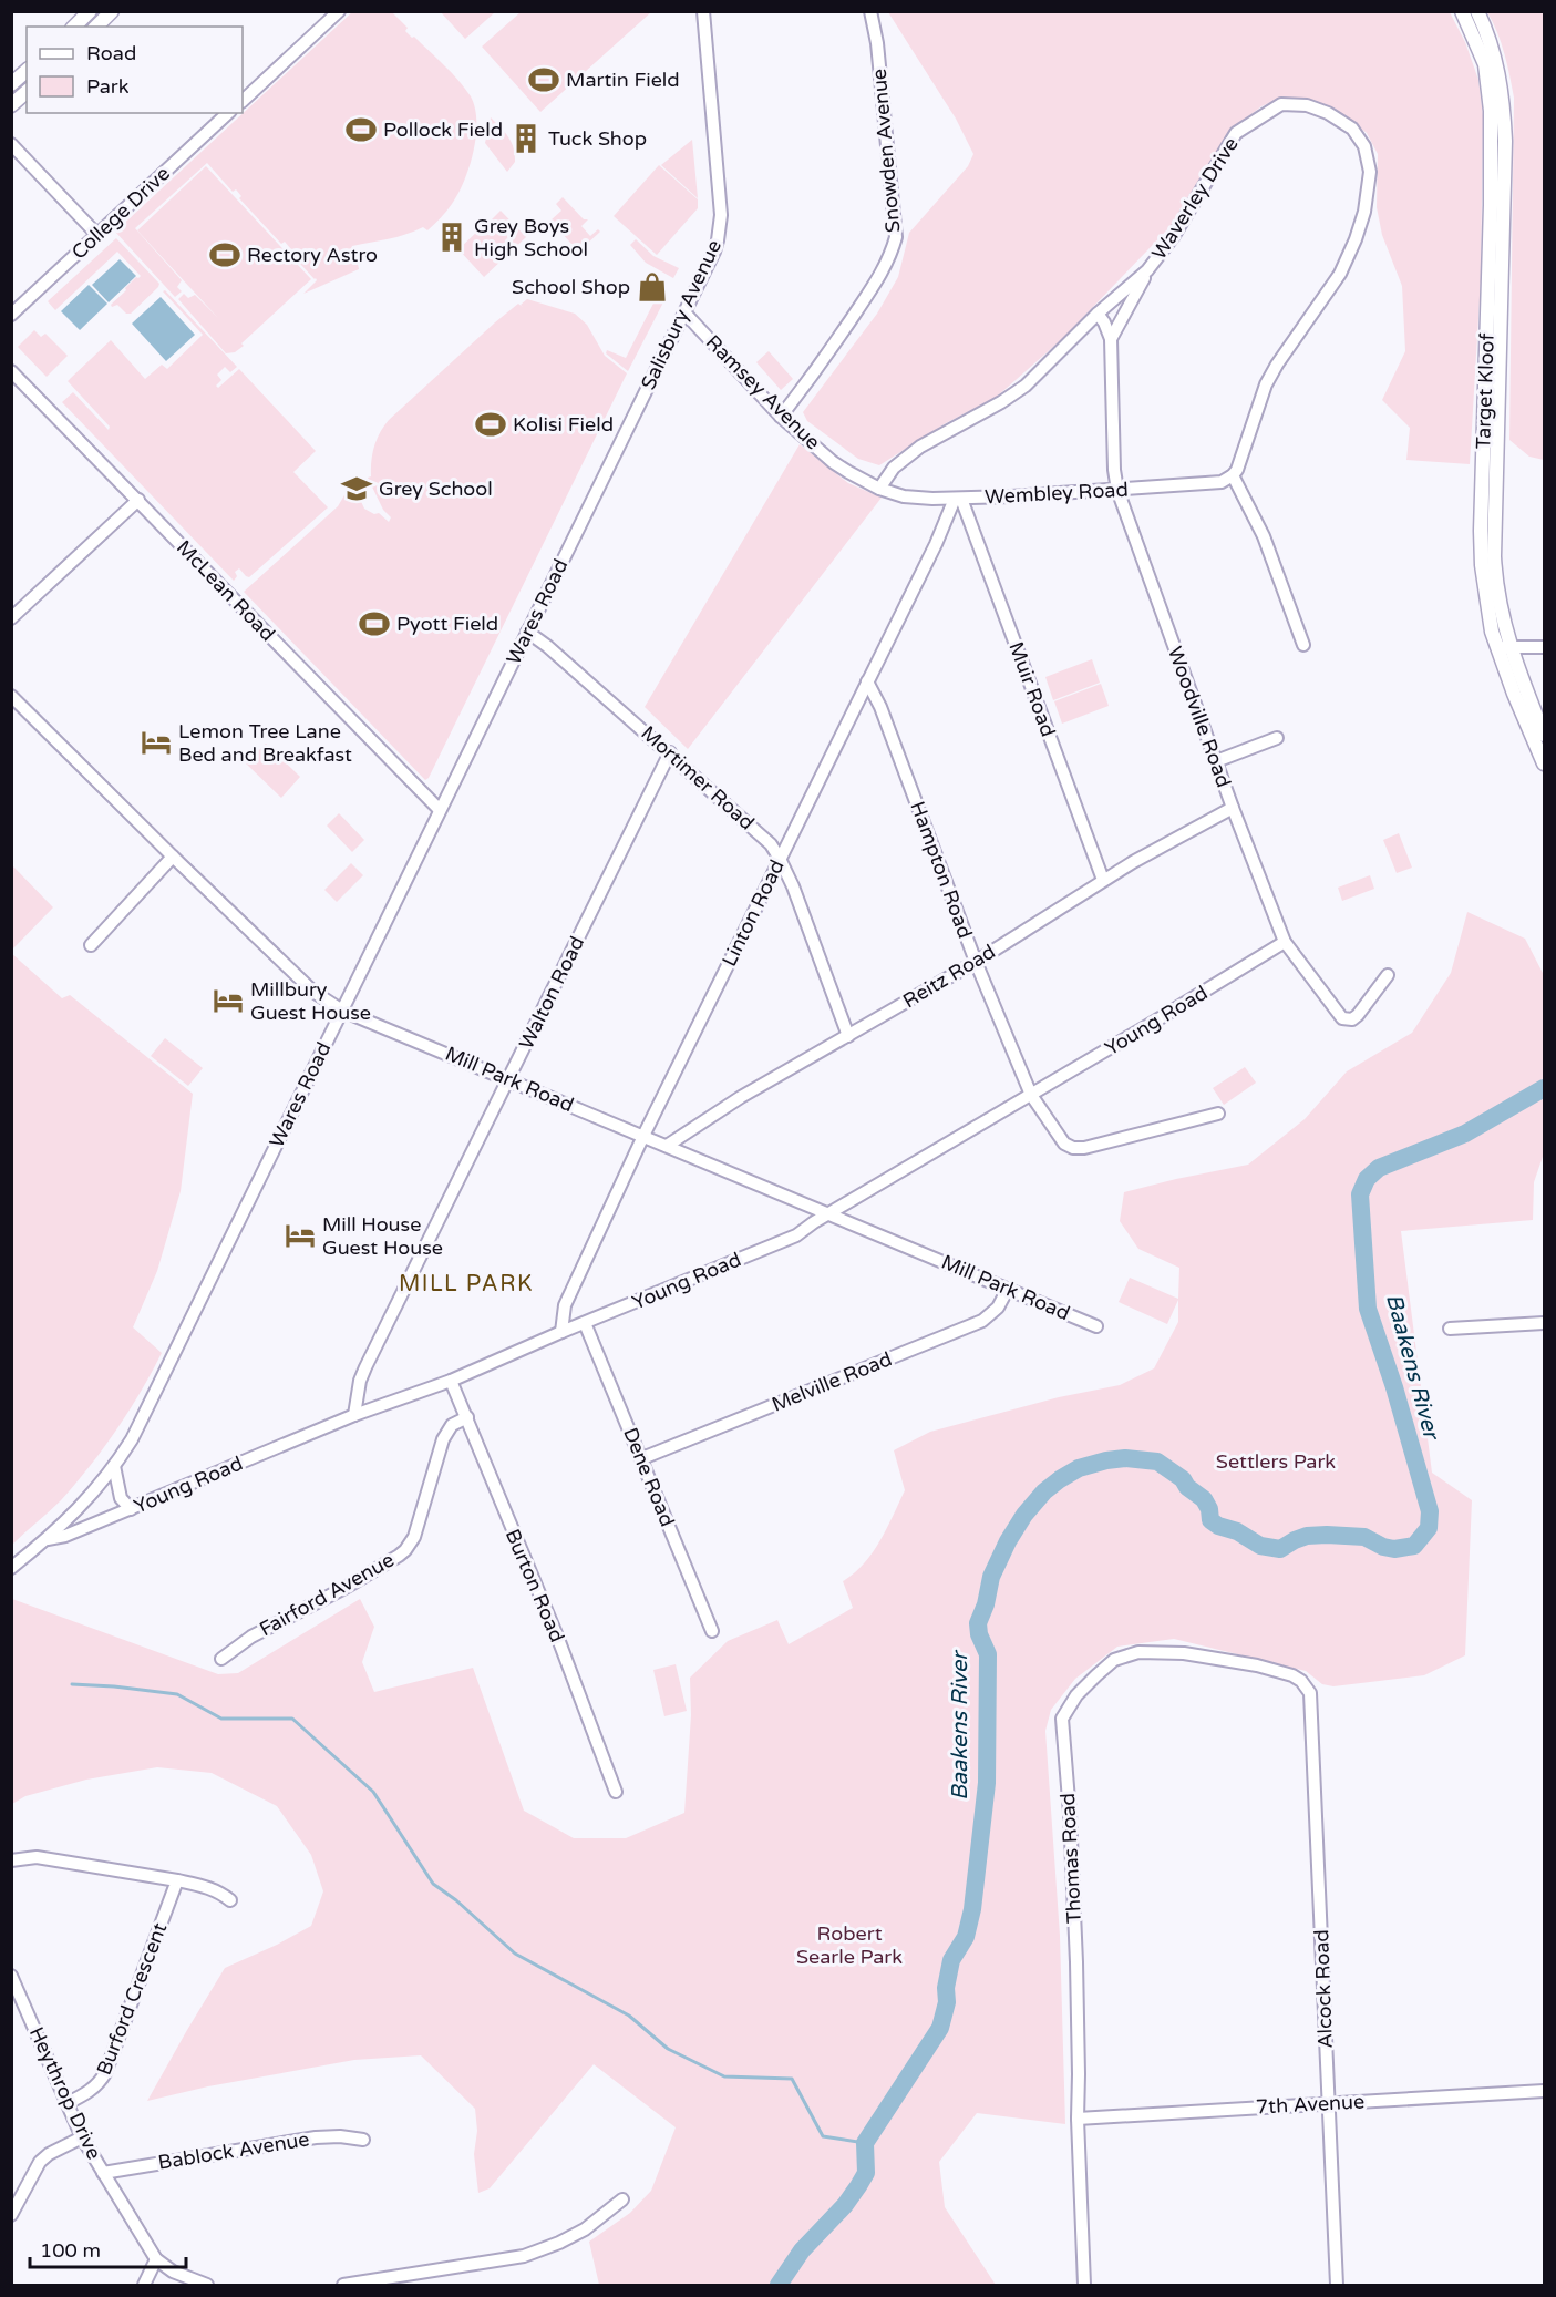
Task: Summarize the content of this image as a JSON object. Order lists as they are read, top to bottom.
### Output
{
  "streets": {
    "main road": ["Target Kloof"],
    "street": [
      "Snowden Avenue",
      "Waverley Drive",
      "College Drive",
      "Salisbury Avenue",
      "Ramsey Avenue",
      "Wembley Road",
      "McLean Road",
      "Wares Road",
      "Muir Road",
      "Woodville Road",
      "Mortimer Road",
      "Hampton Road",
      "Linton Road",
      "Reitz Road",
      "Walton Road",
      "Young Road",
      "Mill Park Road",
      "Melville Road",
      "Dene Road",
      "Burton Road",
      "Fairford Avenue",
      "Thomas Road",
      "Alcock Road",
      "Burford Crescent",
      "Heythrop Drive",
      "7th Avenue",
      "Bablock Avenue"
    ]
  },
  "crossings": [
    ["Snowden Avenue", "Ramsey Avenue"],
    ["Waverley Drive", "Ramsey Avenue"],
    ["Waverley Drive", "Wembley Road"],
    ["Salisbury Avenue", "Ramsey Avenue"],
    ["Salisbury Avenue", "Wares Road"],
    ["Ramsey Avenue", "Wembley Road"],
    ["Wembley Road", "Muir Road"],
    ["Wembley Road", "Woodville Road"],
    ["Wembley Road", "Linton Road"],
    ["McLean Road", "Wares Road"],
    ["Wares Road", "Mortimer Road"],
    ["Wares Road", "Young Road"],
    ["Wares Road", "Mill Park Road"],
    ["Muir Road", "Linton Road"],
    ["Muir Road", "Reitz Road"],
    ["Woodville Road", "Reitz Road"],
    ["Woodville Road", "Young Road"],
    ["Mortimer Road", "Linton Road"],
    ["Mortimer Road", "Reitz Road"],
    ["Mortimer Road", "Walton Road"],
    ["Hampton Road", "Linton Road"],
    ["Hampton Road", "Reitz Road"],
    ["Hampton Road", "Young Road"],
    ["Linton Road", "Young Road"],
    ["Linton Road", "Mill Park Road"],
    ["Reitz Road", "Mill Park Road"],
    ["Walton Road", "Young Road"],
    ["Walton Road", "Mill Park Road"],
    ["Young Road", "Mill Park Road"],
    ["Young Road", "Dene Road"],
    ["Young Road", "Burton Road"],
    ["Mill Park Road", "Melville Road"],
    ["Melville Road", "Dene Road"],
    ["Burton Road", "Fairford Avenue"],
    ["Thomas Road", "Alcock Road"],
    ["Thomas Road", "7th Avenue"],
    ["Alcock Road", "7th Avenue"],
    ["Burford Crescent", "Heythrop Drive"],
    ["Heythrop Drive", "Bablock Avenue"]
  ],
  "districts": ["MILL PARK"],
  "water": ["Baakens River"],
  "parks": ["Settlers Park", "Robert Searle Park"],
  "places": {
    "sports": [
      "Martin Field",
      "Pollock Field",
      "Rectory Astro",
      "Kolisi Field",
      "Pyott Field"
    ],
    "building": ["Tuck Shop", "Grey Boys High School"],
    "shop": ["School Shop"],
    "school or university": ["Grey School"],
    "hotel": ["Lemon Tree Lane Bed and Breakfast", "Millbury Guest House", "Mill House Guest House"]
  },
  "legend": ["Road", "Park"],
  "scale_bar": "100 m"
}
